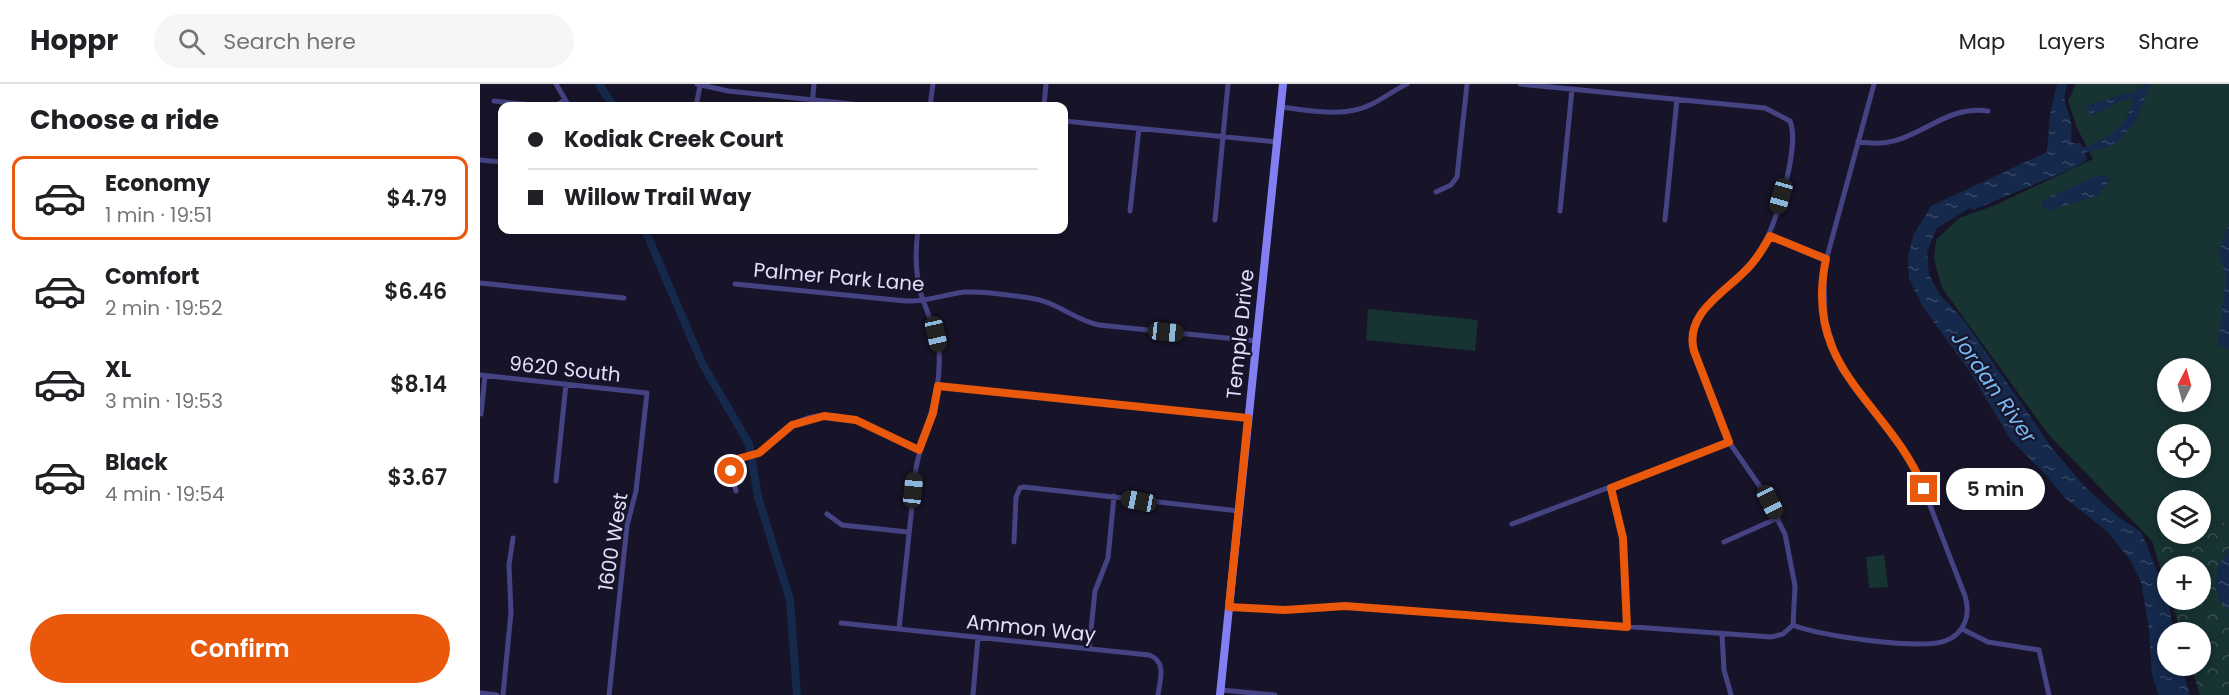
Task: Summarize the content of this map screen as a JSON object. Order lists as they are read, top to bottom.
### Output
{
  "streets": {
    "street": [
      "Palmer Park Lane",
      "Temple Drive",
      "9620 South",
      "1600 West",
      "Ammon Way"
    ]
  },
  "crossings": [
    ["Palmer Park Lane", "Temple Drive"],
    ["9620 South", "1600 West"]
  ],
  "water": ["Jordan River"],
  "north": "top",
  "page": {
    "header": "Hoppr",
    "search": "Search here",
    "nav": ["Map", "Layers", "Share"],
    "heading": "Choose a ride",
    "banner": ["Kodiak Creek Court", "Willow Trail Way"],
    "list": [
      {
        "name": "Economy",
        "note": "1 min · 19:51",
        "value": "$4.79"
      },
      {
        "name": "Comfort",
        "note": "2 min · 19:52",
        "value": "$6.46"
      },
      {
        "name": "XL",
        "note": "3 min · 19:53",
        "value": "$8.14"
      },
      {
        "name": "Black",
        "note": "4 min · 19:54",
        "value": "$3.67"
      }
    ],
    "map_buttons": ["+", "−"],
    "bubble": "5 min",
    "buttons": "Confirm"
  }
}
